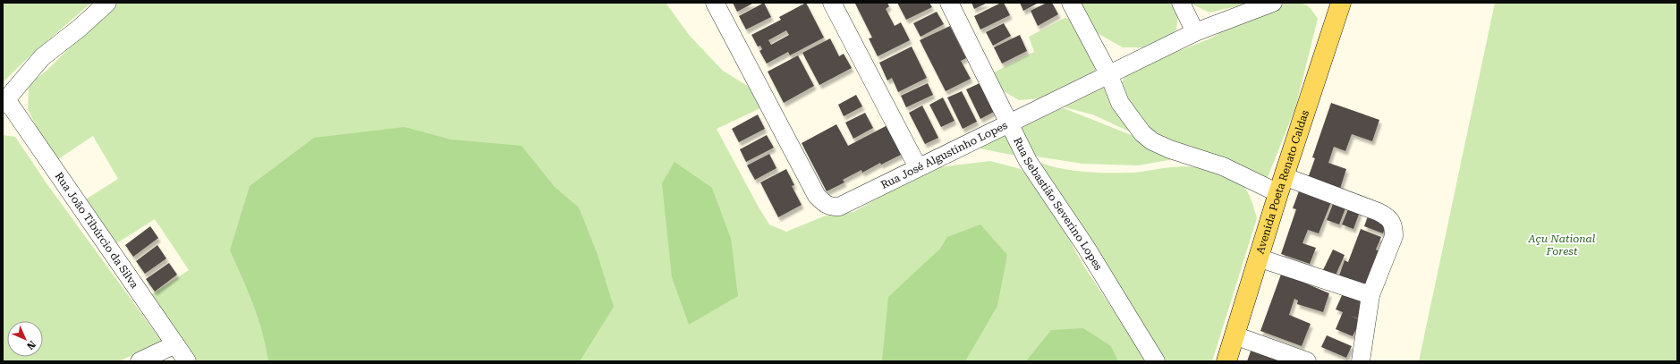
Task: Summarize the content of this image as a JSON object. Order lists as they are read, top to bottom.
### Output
{
  "streets": {
    "main road": ["Avenida Poeta Renato Caldas"],
    "street": ["Rua José Algustinho Lopes", "Rua Sebastião Severino Lopes", "Rua João Tibúrcio da Silva"]
  },
  "crossings": [
    ["Rua José Algustinho Lopes", "Rua Sebastião Severino Lopes"]
  ],
  "parks": ["Açu National Forest"],
  "north": "bottom right"
}
